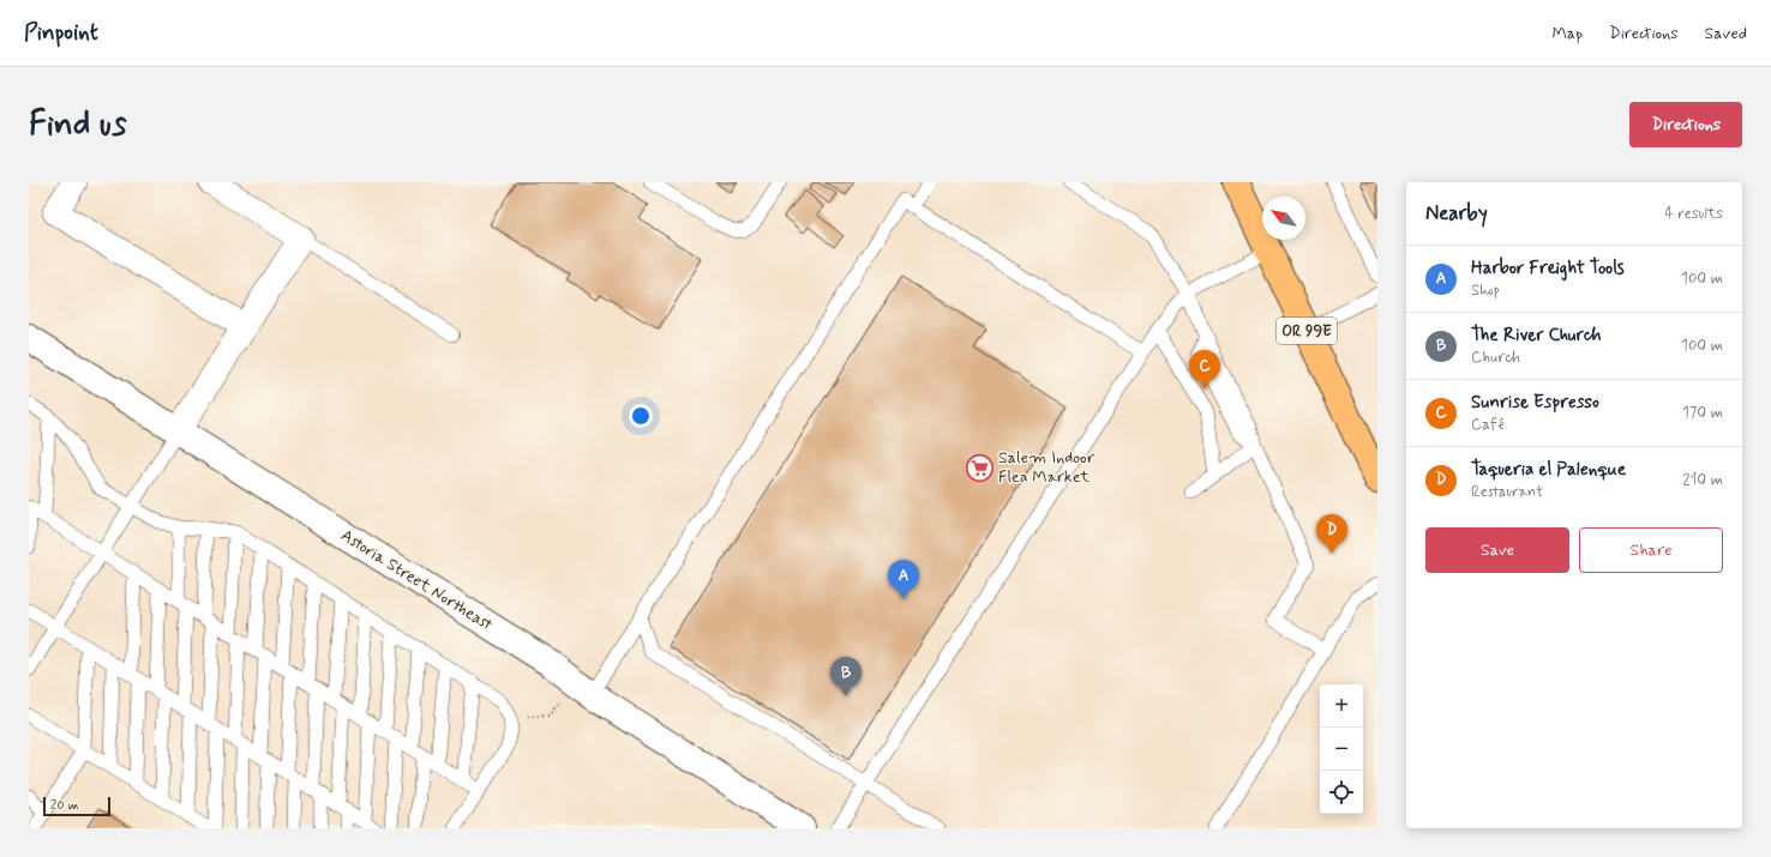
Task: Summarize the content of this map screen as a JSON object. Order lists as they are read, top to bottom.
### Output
{
  "streets": {
    "main road": ["OR 99E"],
    "street": ["Astoria Street Northeast"]
  },
  "places": {
    "supermarket": ["Salem Indoor Flea Market"]
  },
  "scale_bar": "20 m",
  "north": "top left",
  "page": {
    "header": "Pinpoint",
    "nav": ["Map", "Directions", "Saved"],
    "buttons": [
      "Directions",
      ["Save", "Share"]
    ],
    "title": "Find us",
    "heading": ["Nearby", "4 results"],
    "list": [
      {
        "mark": "A",
        "name": "Harbor Freight Tools",
        "note": "Shop",
        "value": "100 m"
      },
      {
        "mark": "B",
        "name": "The River Church",
        "note": "Church",
        "value": "100 m"
      },
      {
        "mark": "C",
        "name": "Sunrise Espresso",
        "note": "Café",
        "value": "170 m"
      },
      {
        "mark": "D",
        "name": "Taqueria el Palenque",
        "note": "Restaurant",
        "value": "210 m"
      }
    ],
    "pins": [
      "C",
      "D",
      "A",
      "B"
    ],
    "map_buttons": ["+", "−"],
    "scale": "20 m"
  }
}
